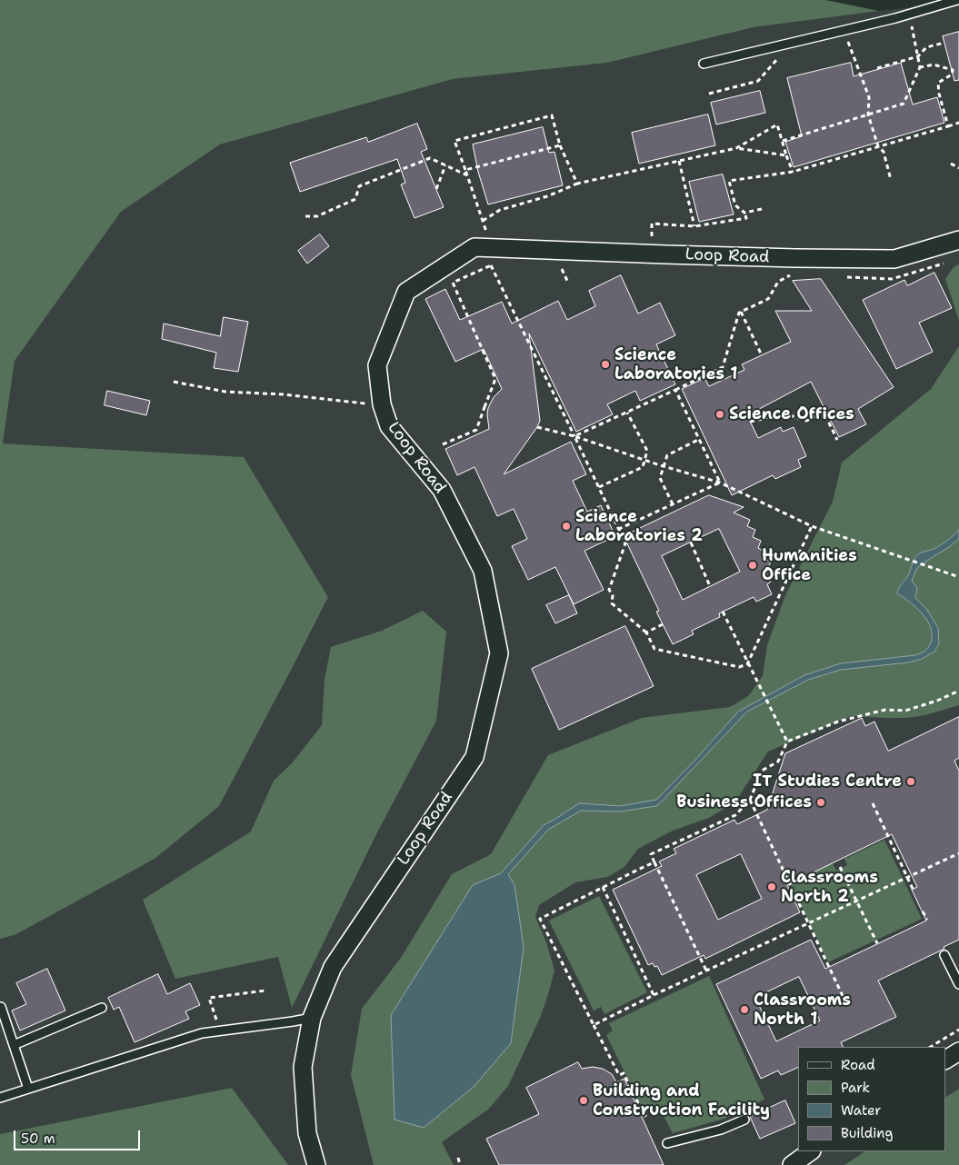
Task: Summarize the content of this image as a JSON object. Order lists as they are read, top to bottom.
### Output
{
  "streets": {
    "street": ["Loop Road"]
  },
  "places": [
    "Science Laboratories 1",
    "Science Offices",
    "Science Laboratories 2",
    "Humanities Office",
    "IT Studies Centre",
    "Business Offices",
    "Classrooms North 2",
    "Classrooms North 1",
    "Building and Construction Facility"
  ],
  "legend": [
    "Road",
    "Park",
    "Water",
    "Building"
  ],
  "scale_bar": "50 m"
}
